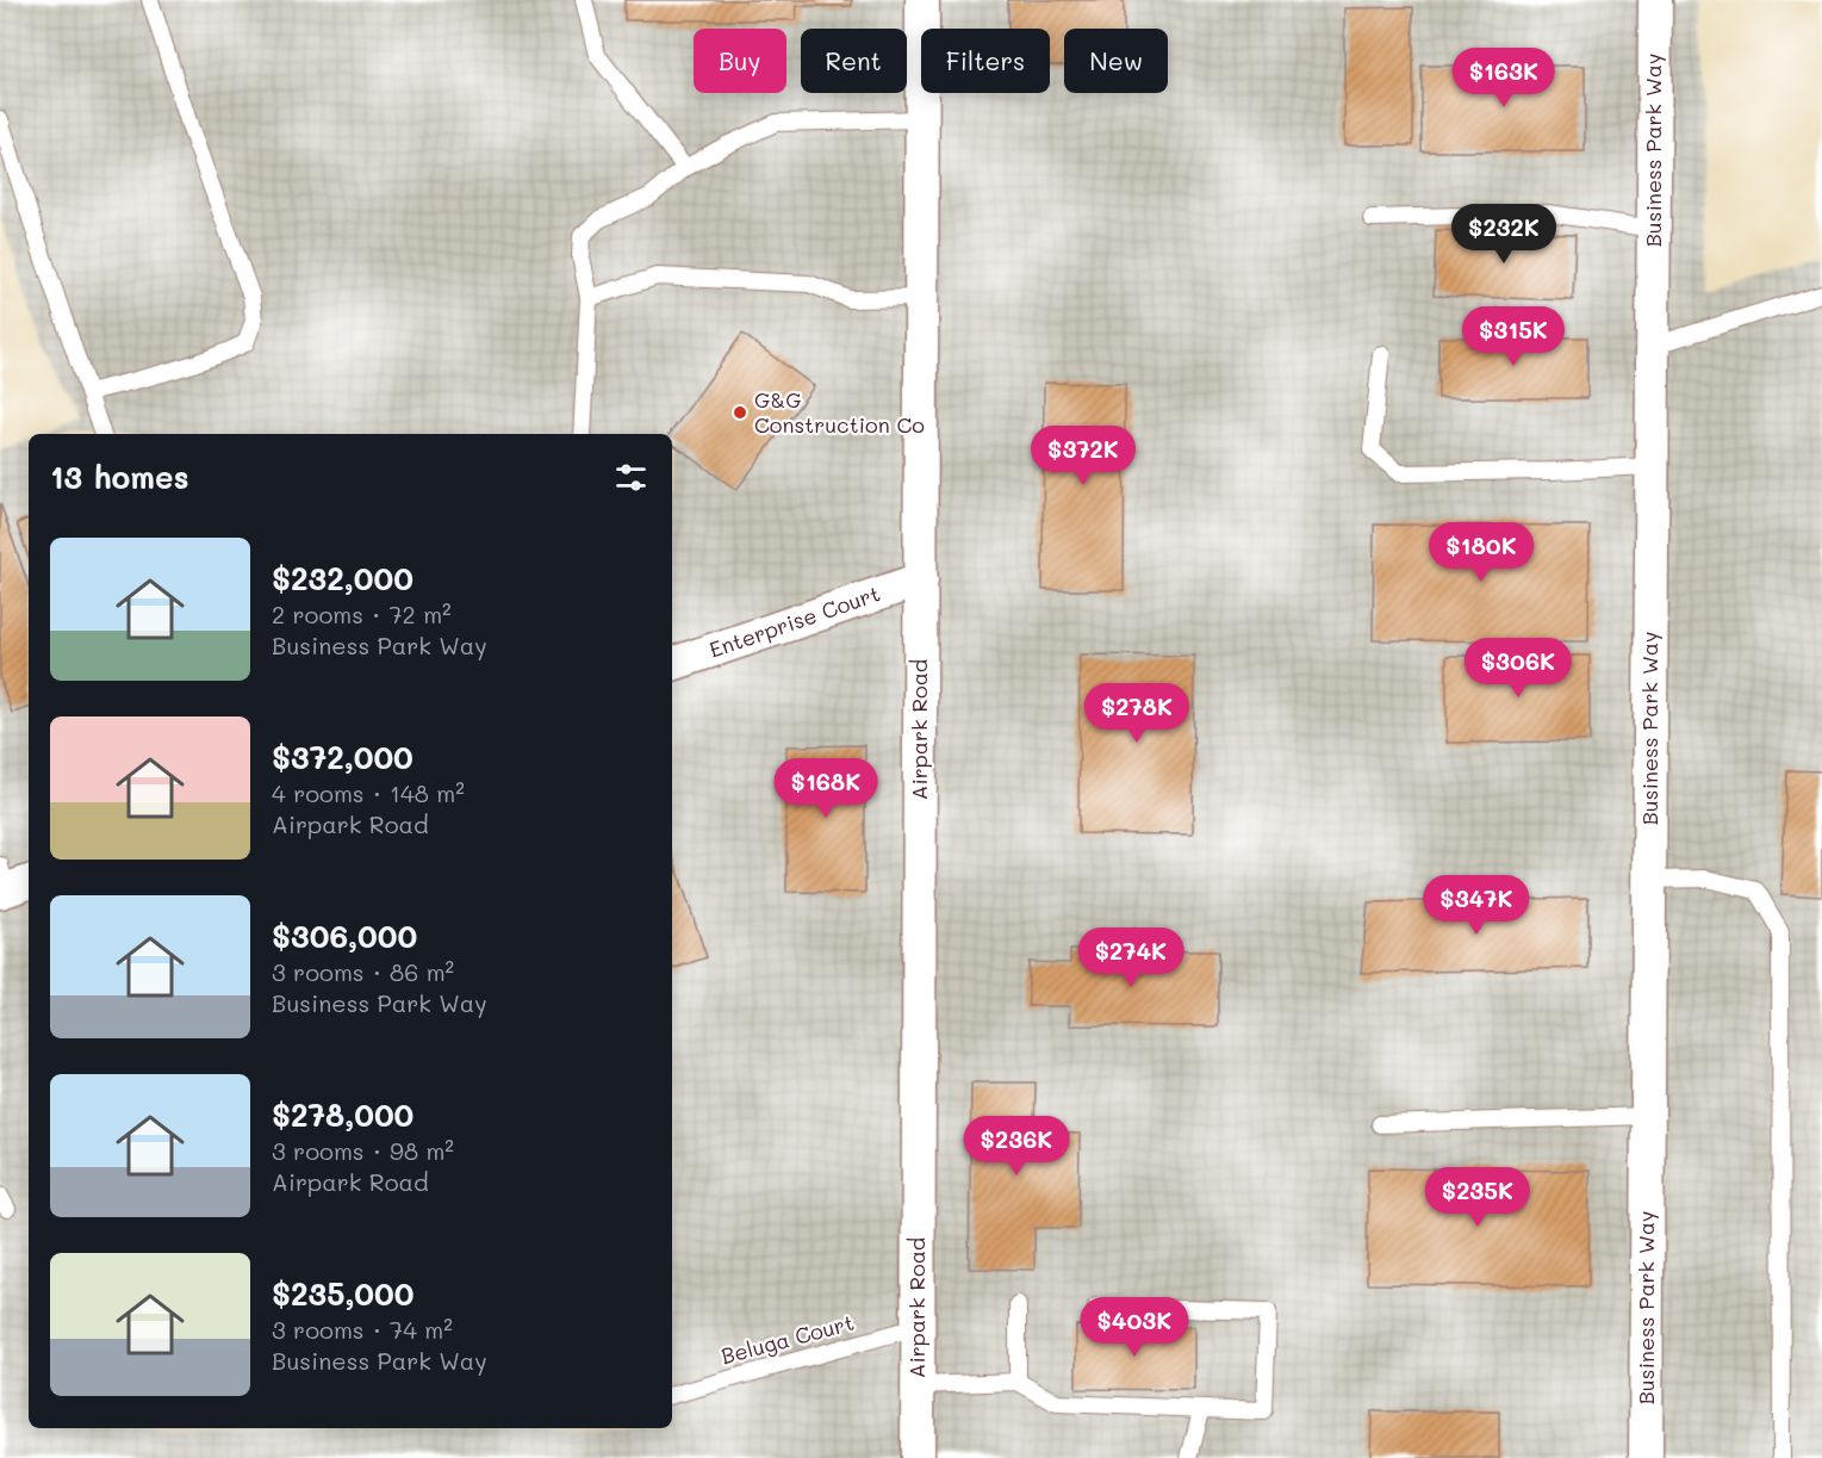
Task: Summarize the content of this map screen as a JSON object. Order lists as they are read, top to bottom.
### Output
{
  "streets": {
    "street": ["Business Park Way", "Enterprise Court", "Airpark Road"],
    "lane": ["Beluga Court"]
  },
  "crossings": [
    ["Enterprise Court", "Airpark Road"],
    ["Airpark Road", "Beluga Court"]
  ],
  "places": ["G&G Construction Co"],
  "page": {
    "chip": [
      "Buy",
      "Rent",
      "Filters",
      "New"
    ],
    "price": [
      "$163K",
      "$232K",
      "$315K",
      "$372K",
      "$180K",
      "$306K",
      "$278K",
      "$168K",
      "$347K",
      "$274K",
      "$236K",
      "$235K",
      "$403K"
    ],
    "heading": "13 homes",
    "list": [
      {
        "name": "$232,000",
        "note": "2 rooms · 72 m² · Business Park Way"
      },
      {
        "name": "$372,000",
        "note": "4 rooms · 148 m² · Airpark Road"
      },
      {
        "name": "$306,000",
        "note": "3 rooms · 86 m² · Business Park Way"
      },
      {
        "name": "$278,000",
        "note": "3 rooms · 98 m² · Airpark Road"
      },
      {
        "name": "$235,000",
        "note": "3 rooms · 74 m² · Business Park Way"
      }
    ]
  }
}
